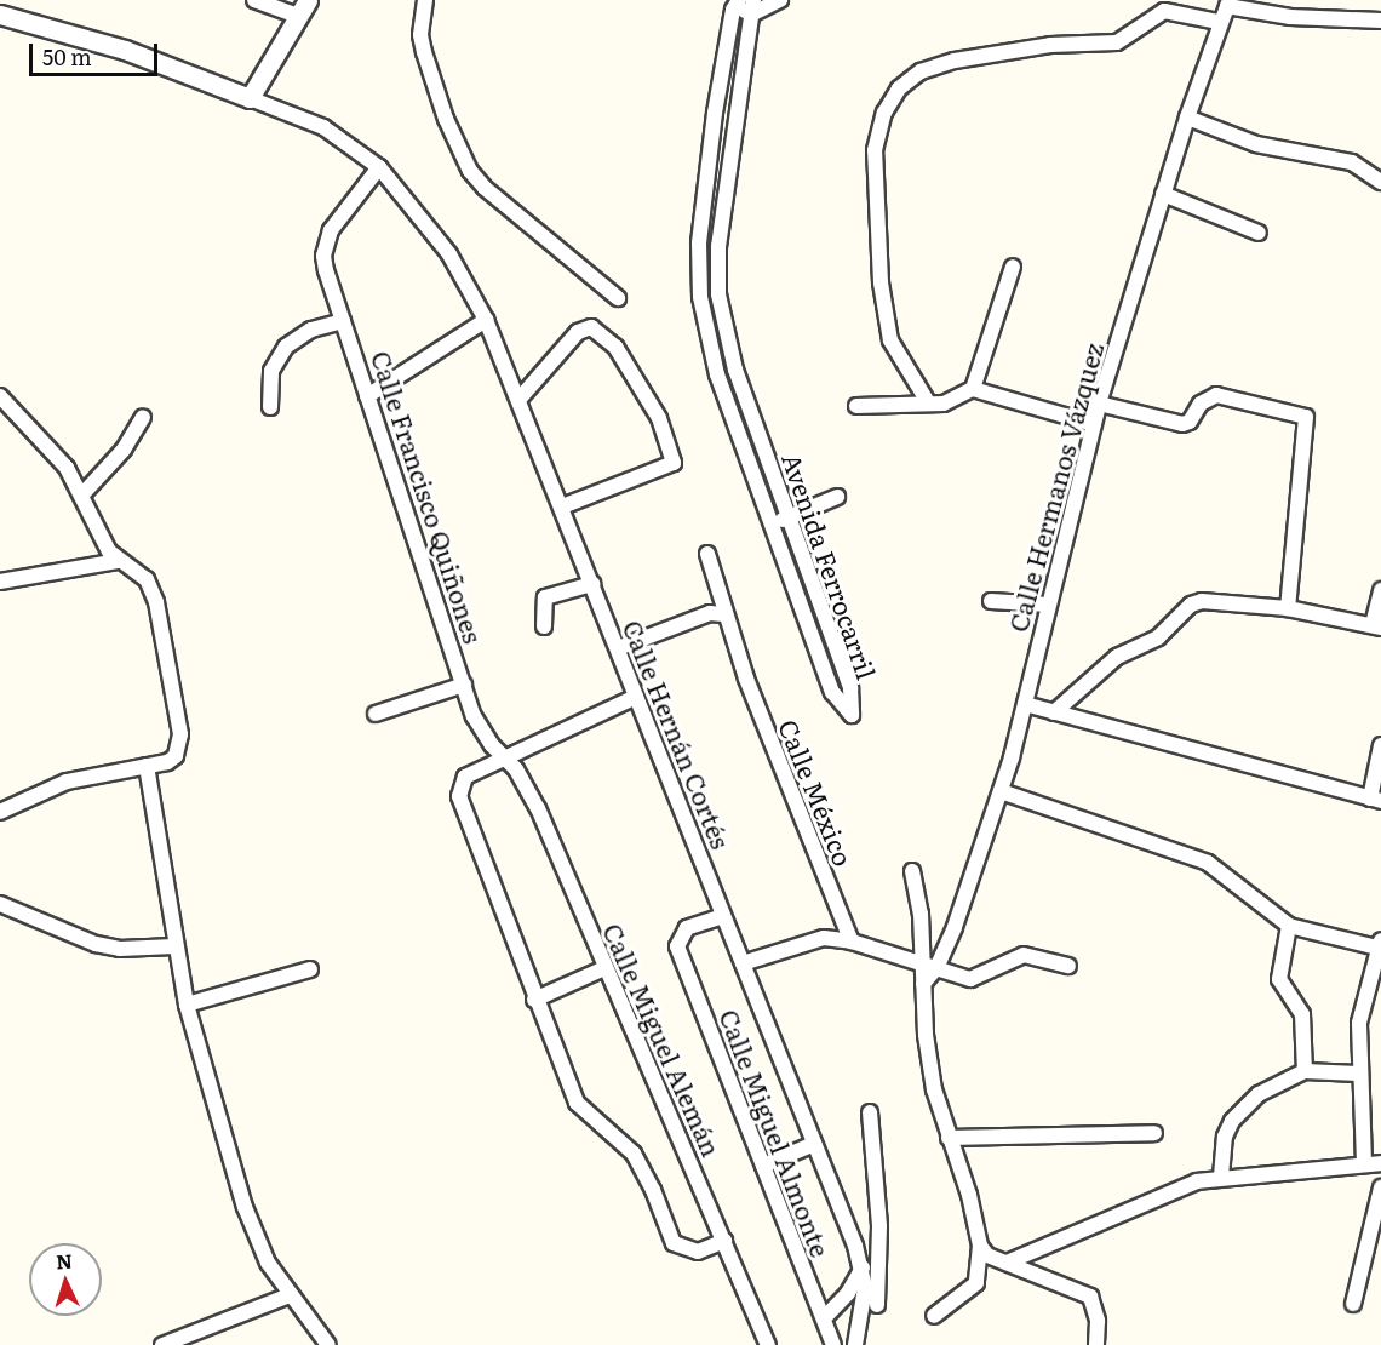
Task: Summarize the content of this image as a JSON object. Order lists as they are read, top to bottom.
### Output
{
  "streets": {
    "street": [
      "Calle Hermanos Vázquez",
      "Calle Francisco Quiñones",
      "Avenida Ferrocarril",
      "Calle Hernán Cortés",
      "Calle México",
      "Calle Miguel Alemán",
      "Calle Miguel Almonte"
    ]
  },
  "crossings": [
    ["Calle Francisco Quiñones", "Calle Hernán Cortés"],
    ["Calle Francisco Quiñones", "Calle Miguel Alemán"],
    ["Calle Hernán Cortés", "Calle Miguel Almonte"]
  ],
  "scale_bar": "50 m",
  "north": "top"
}
